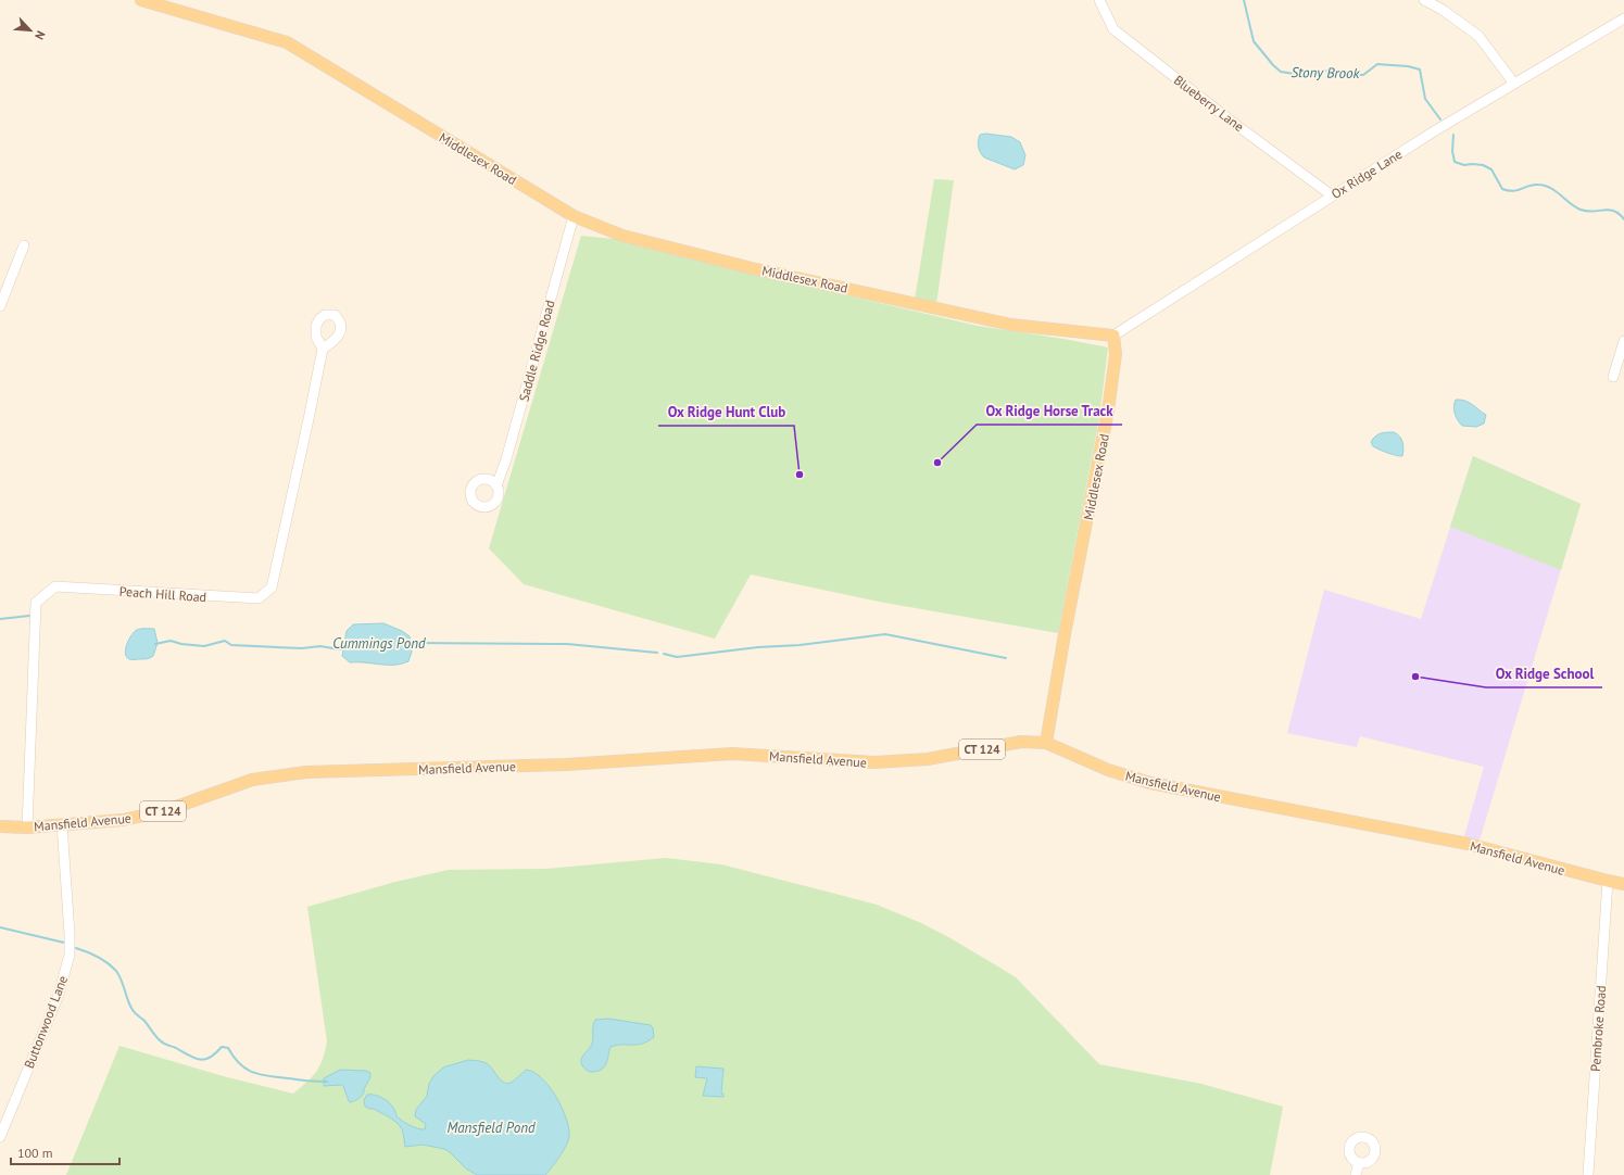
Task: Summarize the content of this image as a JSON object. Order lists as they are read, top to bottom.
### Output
{
  "streets": {
    "main road": ["Middlesex Road", "CT 124", "Mansfield Avenue"],
    "street": [
      "Blueberry Lane",
      "Ox Ridge Lane",
      "Saddle Ridge Road",
      "Peach Hill Road",
      "Buttonwood Lane",
      "Pembroke Road"
    ]
  },
  "crossings": [
    ["Blueberry Lane", "Ox Ridge Lane"],
    ["Middlesex Road", "Ox Ridge Lane"],
    ["Middlesex Road", "Saddle Ridge Road"],
    ["Middlesex Road", "Mansfield Avenue"],
    ["Peach Hill Road", "Mansfield Avenue"],
    ["Mansfield Avenue", "Buttonwood Lane"],
    ["Mansfield Avenue", "Pembroke Road"]
  ],
  "water": ["Stony Brook", "Cummings Pond", "Mansfield Pond"],
  "places": ["Ox Ridge Horse Track", "Ox Ridge Hunt Club", "Ox Ridge School"],
  "scale_bar": "100 m",
  "north": "bottom right"
}
